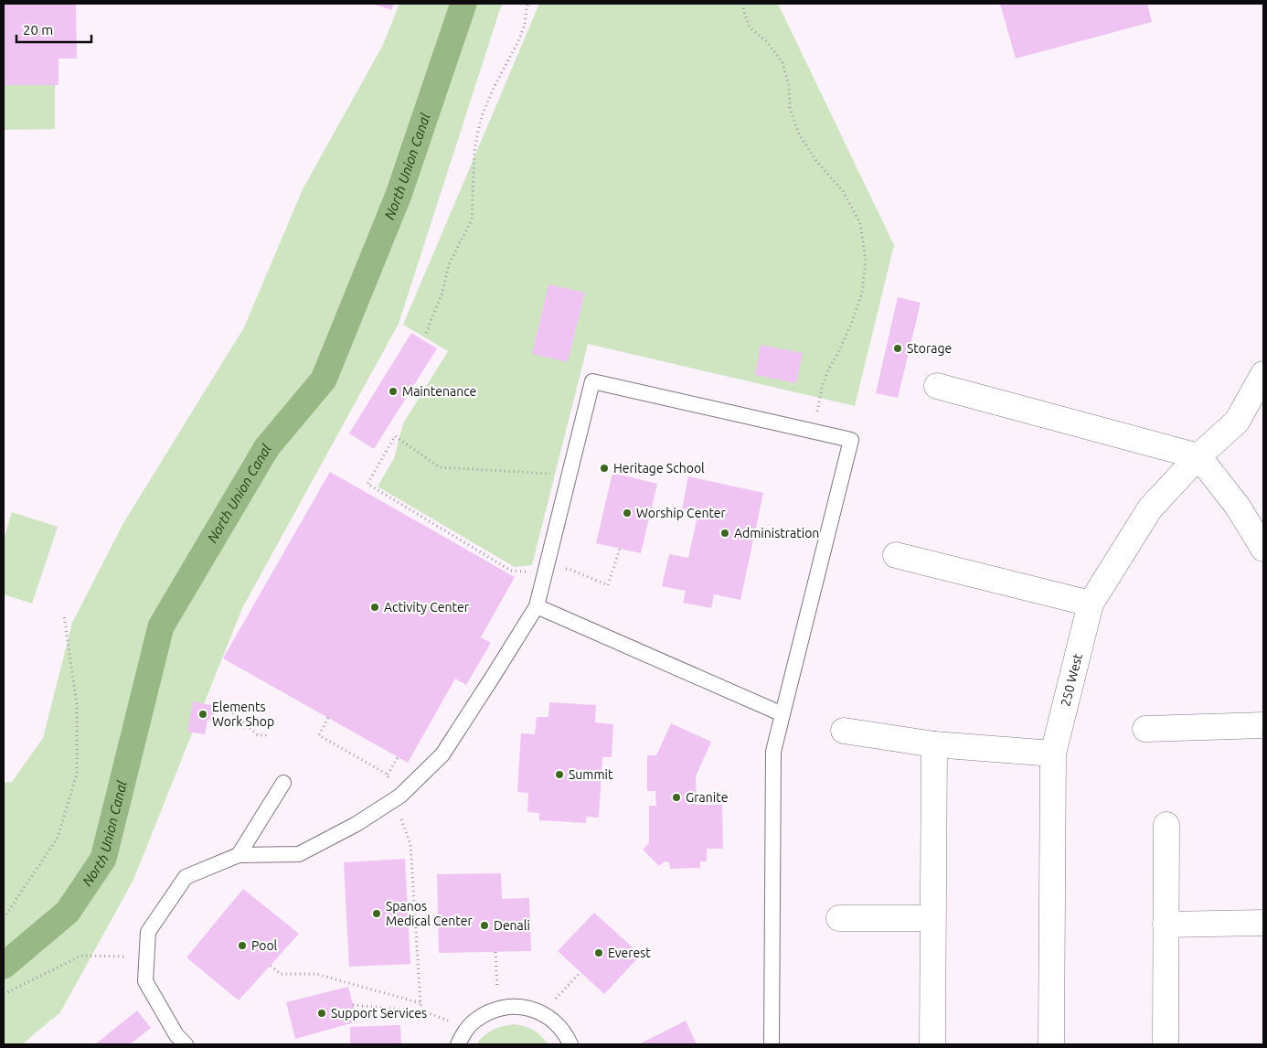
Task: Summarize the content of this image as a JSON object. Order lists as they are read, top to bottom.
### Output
{
  "streets": {
    "street": ["250 West"]
  },
  "water": ["North Union Canal"],
  "places": [
    "Storage",
    "Maintenance",
    "Heritage School",
    "Worship Center",
    "Administration",
    "Activity Center",
    "Elements Work Shop",
    "Summit",
    "Granite",
    "Spanos Medical Center",
    "Denali",
    "Pool",
    "Everest",
    "Support Services"
  ],
  "scale_bar": "20 m"
}
